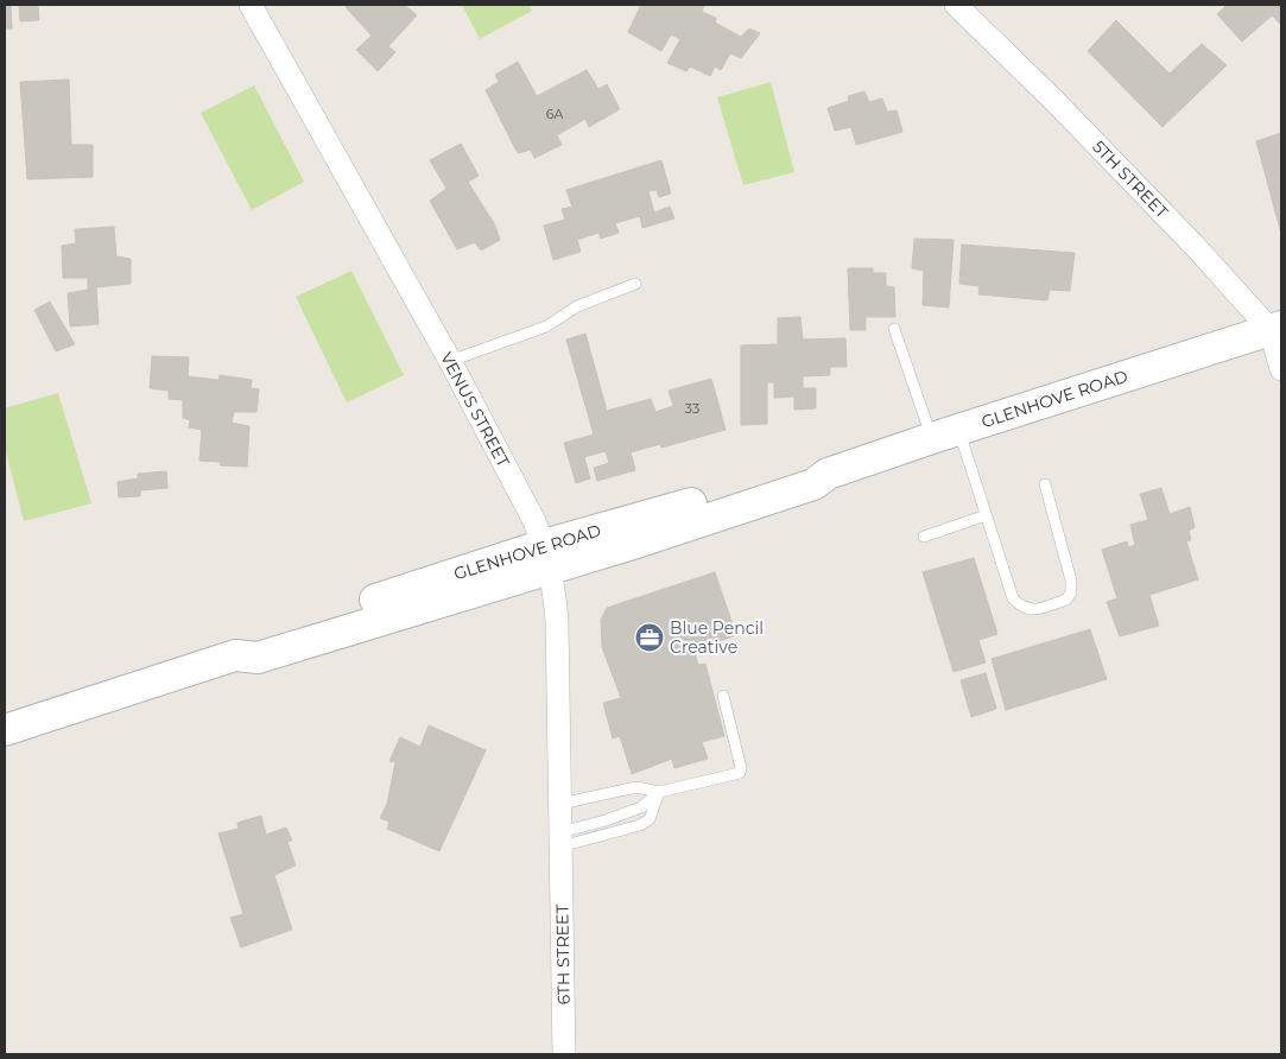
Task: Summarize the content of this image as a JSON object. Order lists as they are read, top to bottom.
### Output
{
  "streets": {
    "main road": ["GLENHOVE ROAD"],
    "street": ["5TH STREET", "VENUS STREET", "6TH STREET"]
  },
  "crossings": [
    ["5TH STREET", "GLENHOVE ROAD"],
    ["GLENHOVE ROAD", "VENUS STREET"],
    ["VENUS STREET", "6TH STREET"]
  ],
  "places": {
    "office": ["Blue Pencil Creative"]
  },
  "house_numbers": ["6A", "33"]
}
